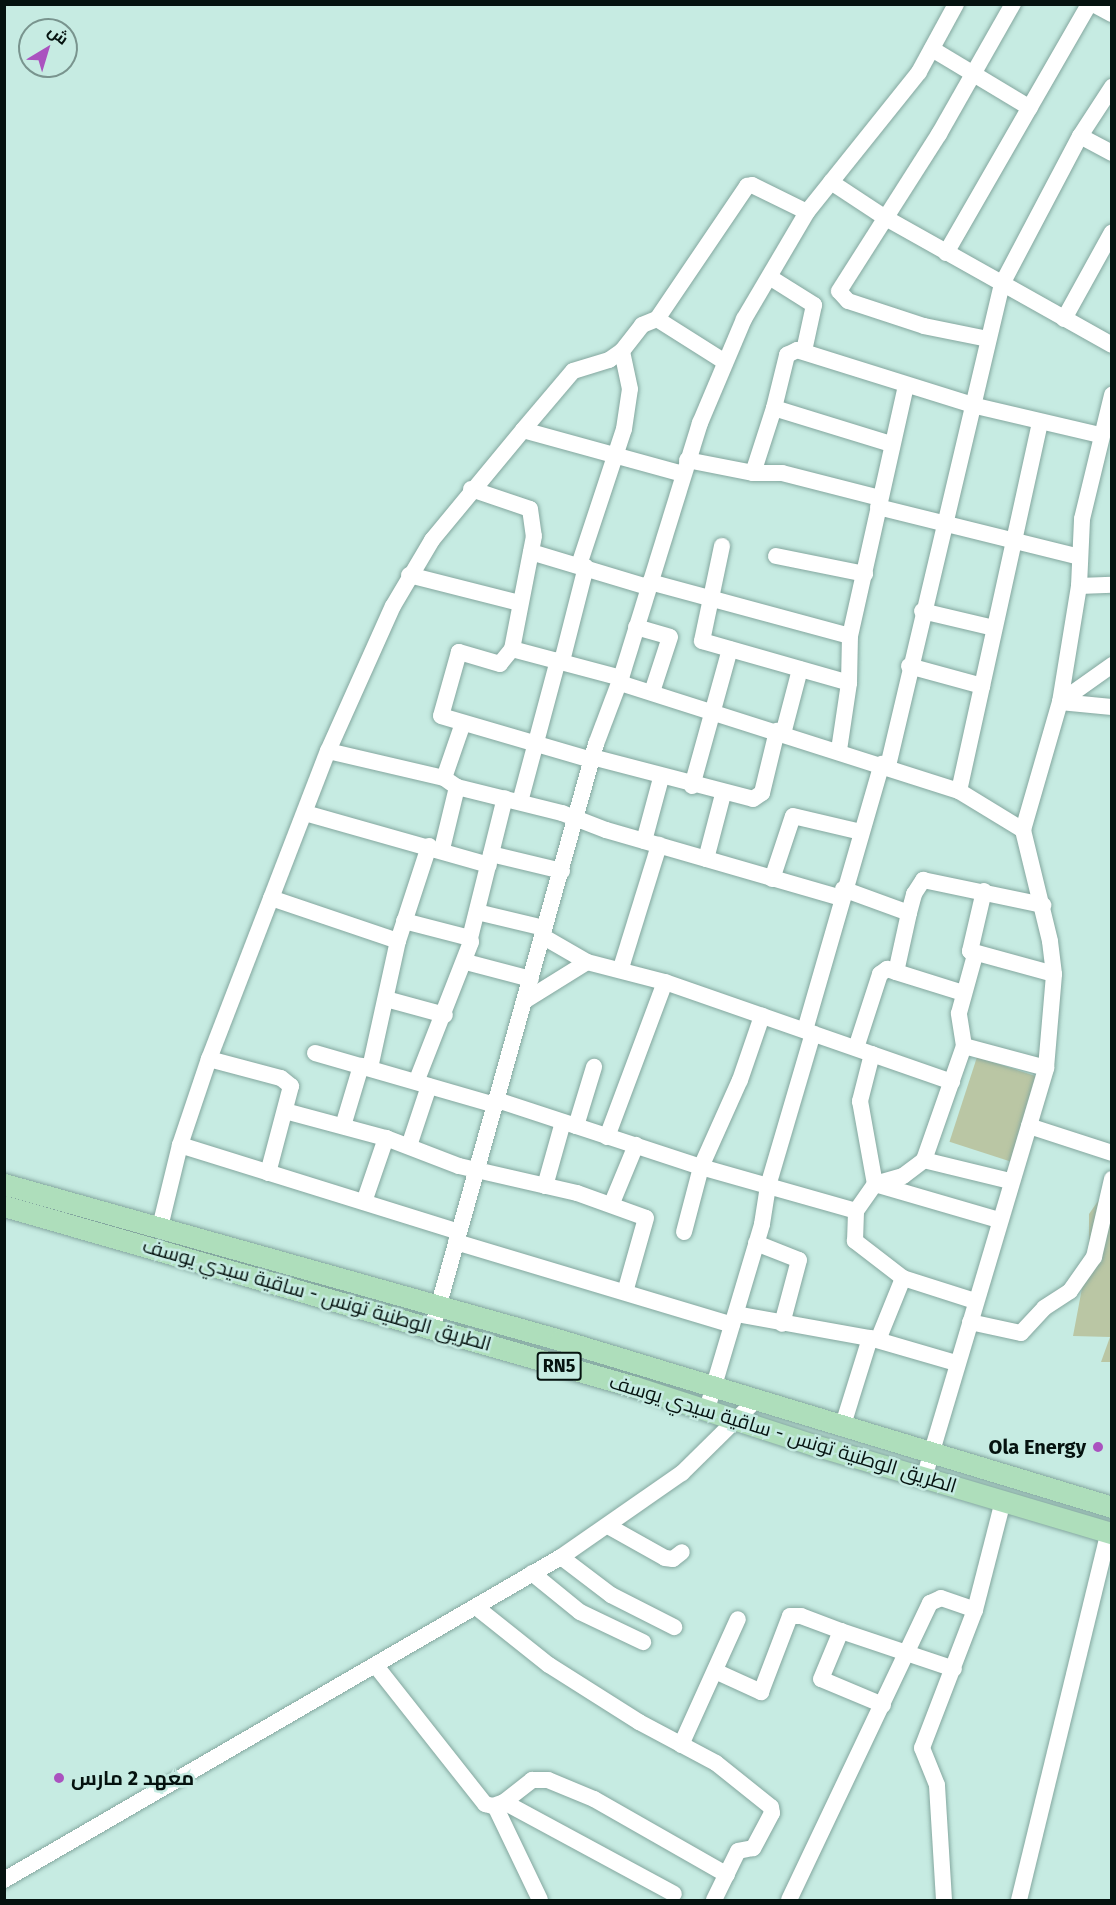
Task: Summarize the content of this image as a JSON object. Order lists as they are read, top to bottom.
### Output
{
  "streets": {
    "main road": ["الطريق الوطنية تونس - ساقية سيدي يوسف", "RN5"]
  },
  "places": ["Ola Energy", "معهد 2 مارس"],
  "north": "top right"
}
